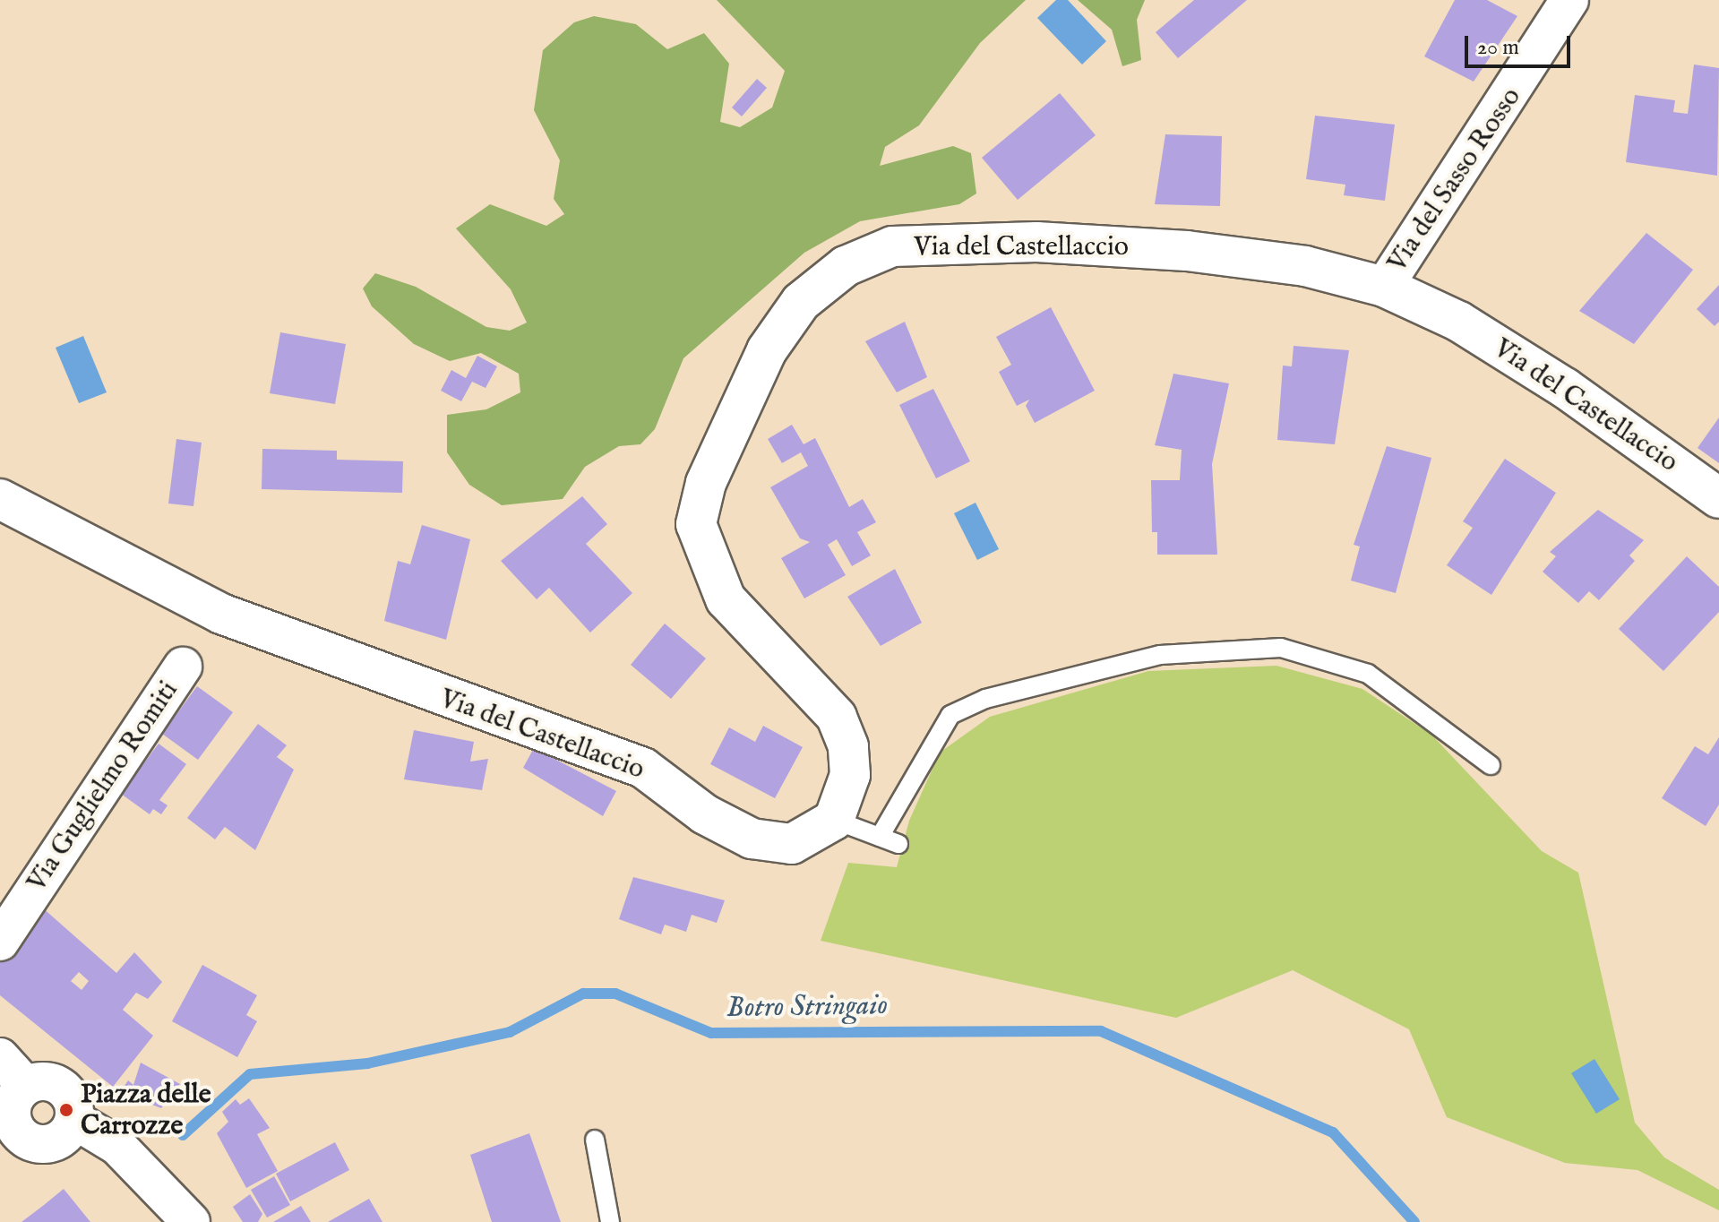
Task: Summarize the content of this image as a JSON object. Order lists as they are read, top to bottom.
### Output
{
  "streets": {
    "street": ["Via del Sasso Rosso", "Via del Castellaccio", "Via Guglielmo Romiti"]
  },
  "crossings": [
    ["Via del Sasso Rosso", "Via del Castellaccio"]
  ],
  "water": ["Botro Stringaio"],
  "places": ["Piazza delle Carrozze"],
  "scale_bar": "20 m"
}
